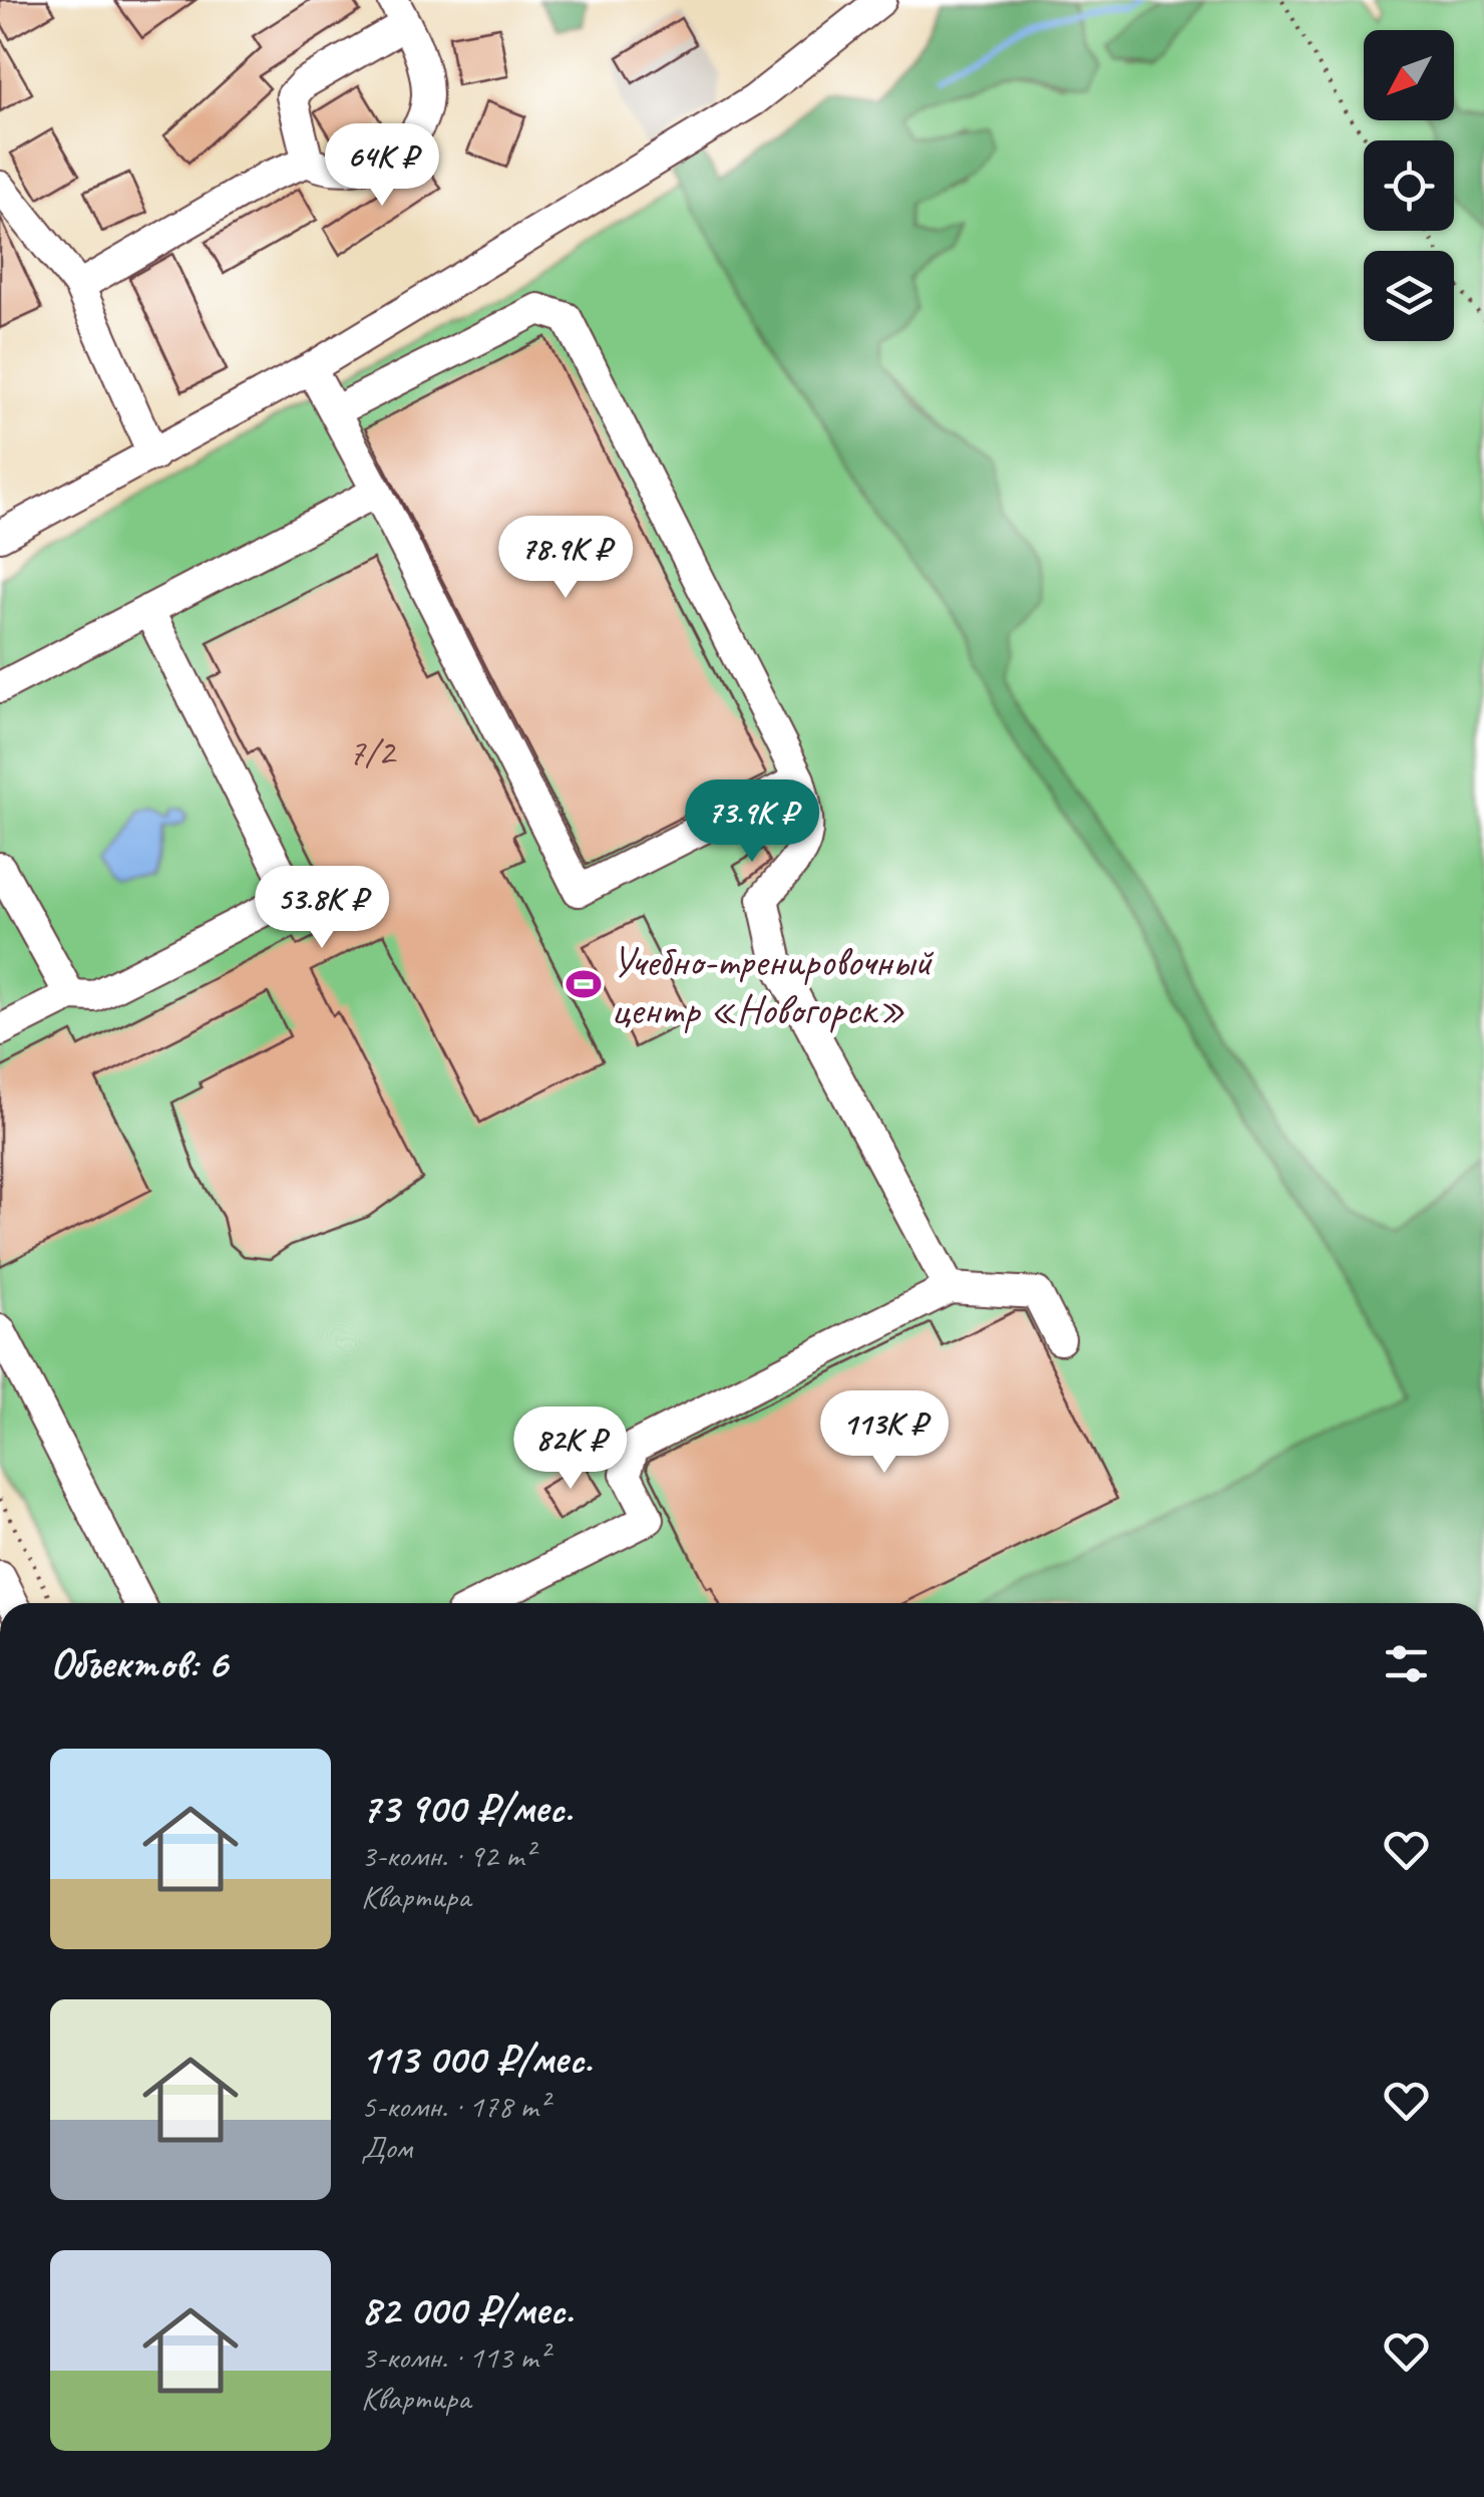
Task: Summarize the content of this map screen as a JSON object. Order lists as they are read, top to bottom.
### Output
{
  "places": {
    "sports": ["Учебно-тренировочный центр «Новогорск»"]
  },
  "house_numbers": ["7/2"],
  "north": "bottom left",
  "page": {
    "price": [
      "64K ₽",
      "78.9K ₽",
      "73.9K ₽",
      "53.8K ₽",
      "113K ₽",
      "82K ₽"
    ],
    "heading": "Объектов: 6",
    "list": [
      {
        "name": "73 900 ₽/мес.",
        "note": "3-комн. · 92 m² · Квартира"
      },
      {
        "name": "113 000 ₽/мес.",
        "note": "5-комн. · 178 m² · Дом"
      },
      {
        "name": "82 000 ₽/мес.",
        "note": "3-комн. · 113 m² · Квартира"
      }
    ]
  }
}
